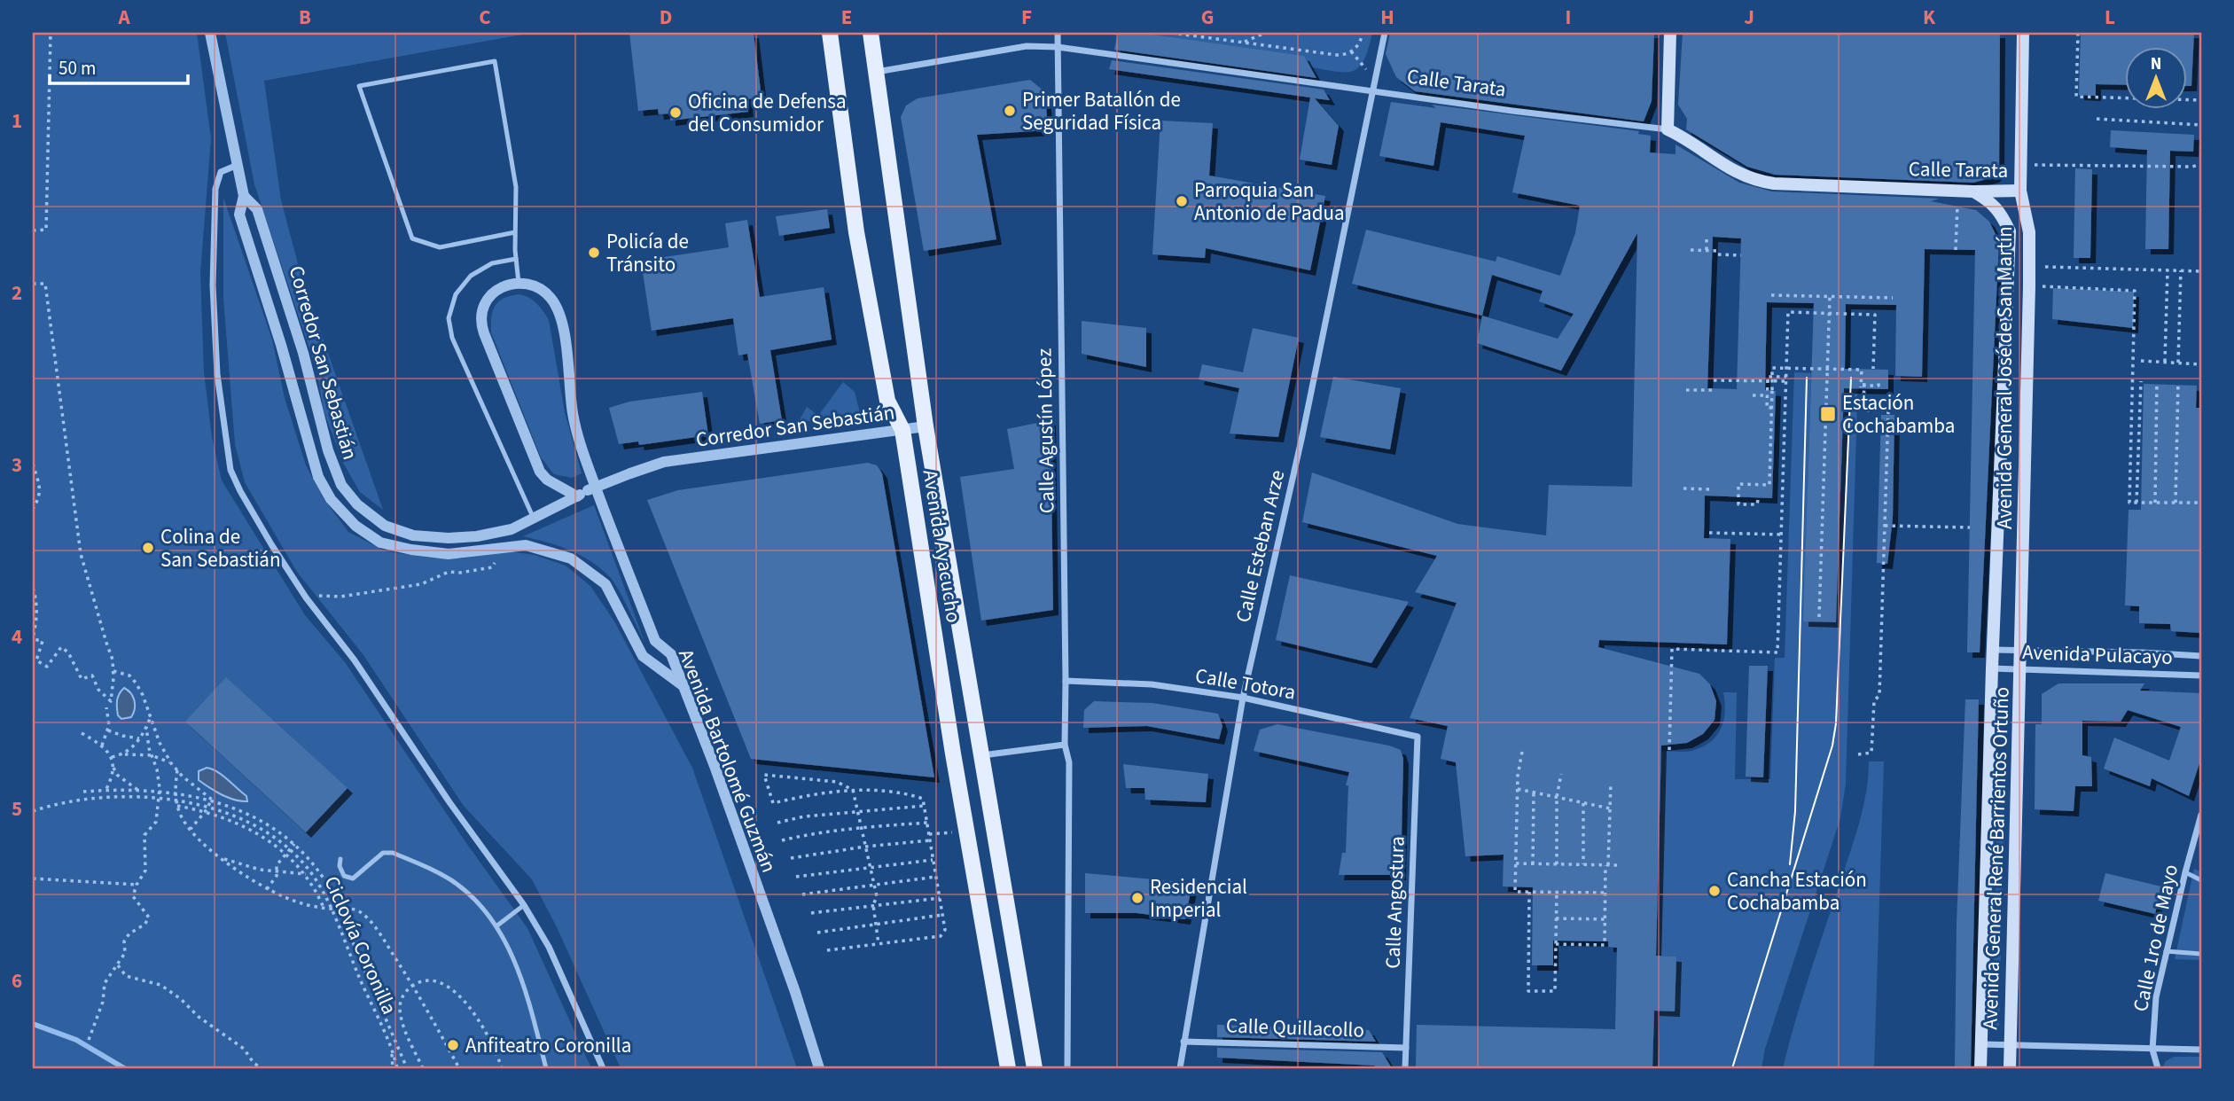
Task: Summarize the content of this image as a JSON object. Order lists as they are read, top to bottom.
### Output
{
  "streets": {
    "main road": [
      "Calle Tarata",
      "Avenida General José de San Martín",
      "Avenida Ayacucho",
      "Avenida General René Barrientos Ortuño"
    ],
    "street": [
      "Corredor San Sebastián",
      "Calle Agustín López",
      "Calle Esteban Arze",
      "Avenida Pulacayo",
      "Calle Totora",
      "Avenida Bartolomé Guzmán",
      "Calle Angostura",
      "Calle 1ro de Mayo",
      "Calle Quillacollo"
    ],
    "path": ["Ciclovía Coronilla"]
  },
  "crossings": [
    ["Calle Tarata", "Avenida General José de San Martín"],
    ["Calle Tarata", "Calle Agustín López"],
    ["Calle Tarata", "Avenida Ayacucho"],
    ["Calle Tarata", "Calle Esteban Arze"],
    ["Corredor San Sebastián", "Avenida Ayacucho"],
    ["Corredor San Sebastián", "Avenida Bartolomé Guzmán"],
    ["Avenida General José de San Martín", "Avenida Pulacayo"],
    ["Avenida General José de San Martín", "Avenida General René Barrientos Ortuño"],
    ["Calle Agustín López", "Calle Totora"],
    ["Calle Esteban Arze", "Calle Totora"],
    ["Calle Esteban Arze", "Calle Quillacollo"],
    ["Avenida Pulacayo", "Avenida General René Barrientos Ortuño"],
    ["Calle Totora", "Calle Angostura"],
    ["Calle Angostura", "Calle Quillacollo"]
  ],
  "places": {
    "other": [
      "Primer Batallón de Seguridad Física",
      "Oficina de Defensa del Consumidor",
      "Parroquia San Antonio de Padua",
      "Policía de Tránsito",
      "Colina de San Sebastián",
      "Cancha Estación Cochabamba",
      "Residencial Imperial",
      "Anfiteatro Coronilla"
    ],
    "transit": ["Estación Cochabamba"]
  },
  "scale_bar": "50 m",
  "north": "top",
  "grid": {
    "columns": [
      "A",
      "B",
      "C",
      "D",
      "E",
      "F",
      "G",
      "H",
      "I",
      "J",
      "K",
      "L"
    ],
    "rows": [
      "1",
      "2",
      "3",
      "4",
      "5",
      "6"
    ]
  }
}
